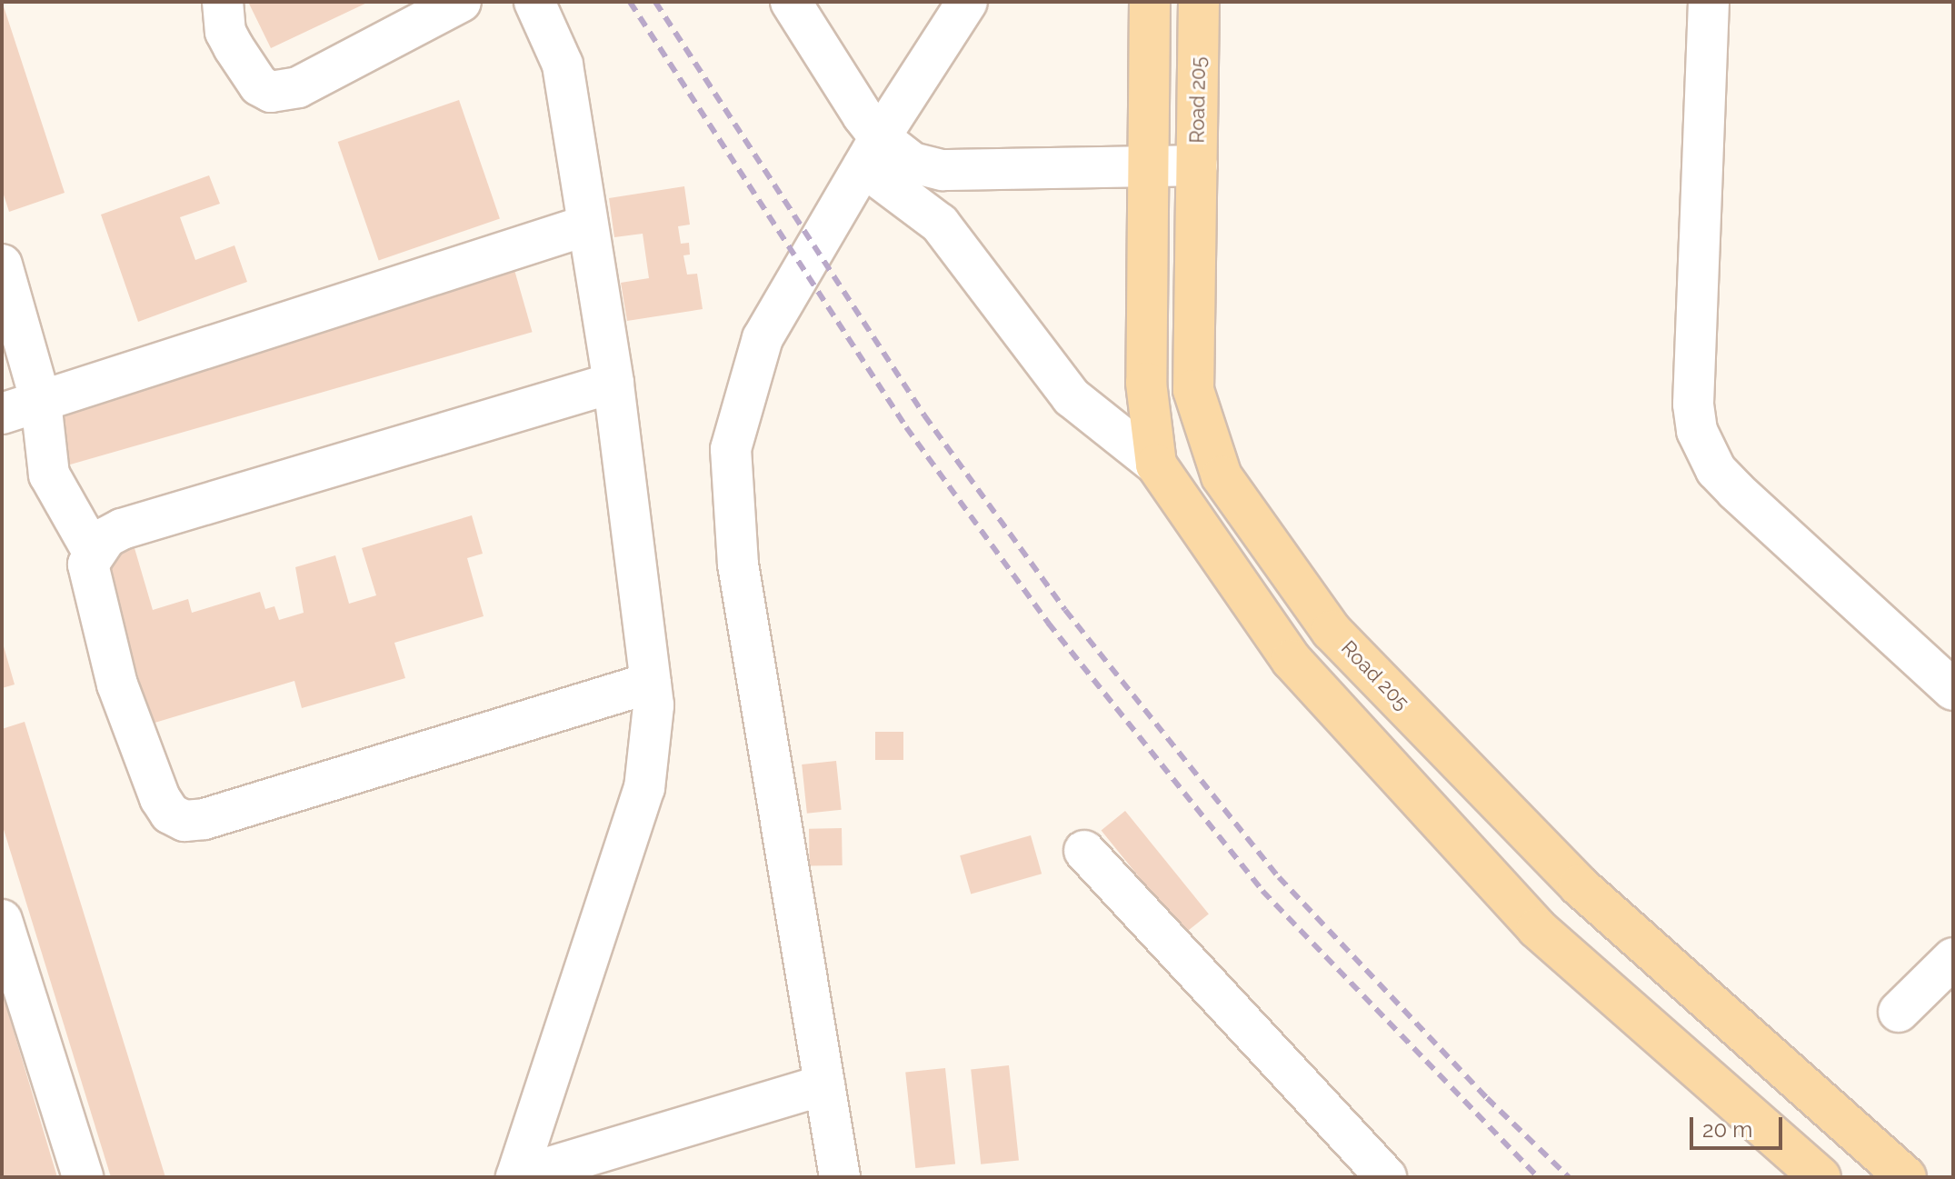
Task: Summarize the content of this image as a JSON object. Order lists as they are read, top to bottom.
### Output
{
  "streets": {
    "main road": ["Road 205"]
  },
  "scale_bar": "20 m"
}
